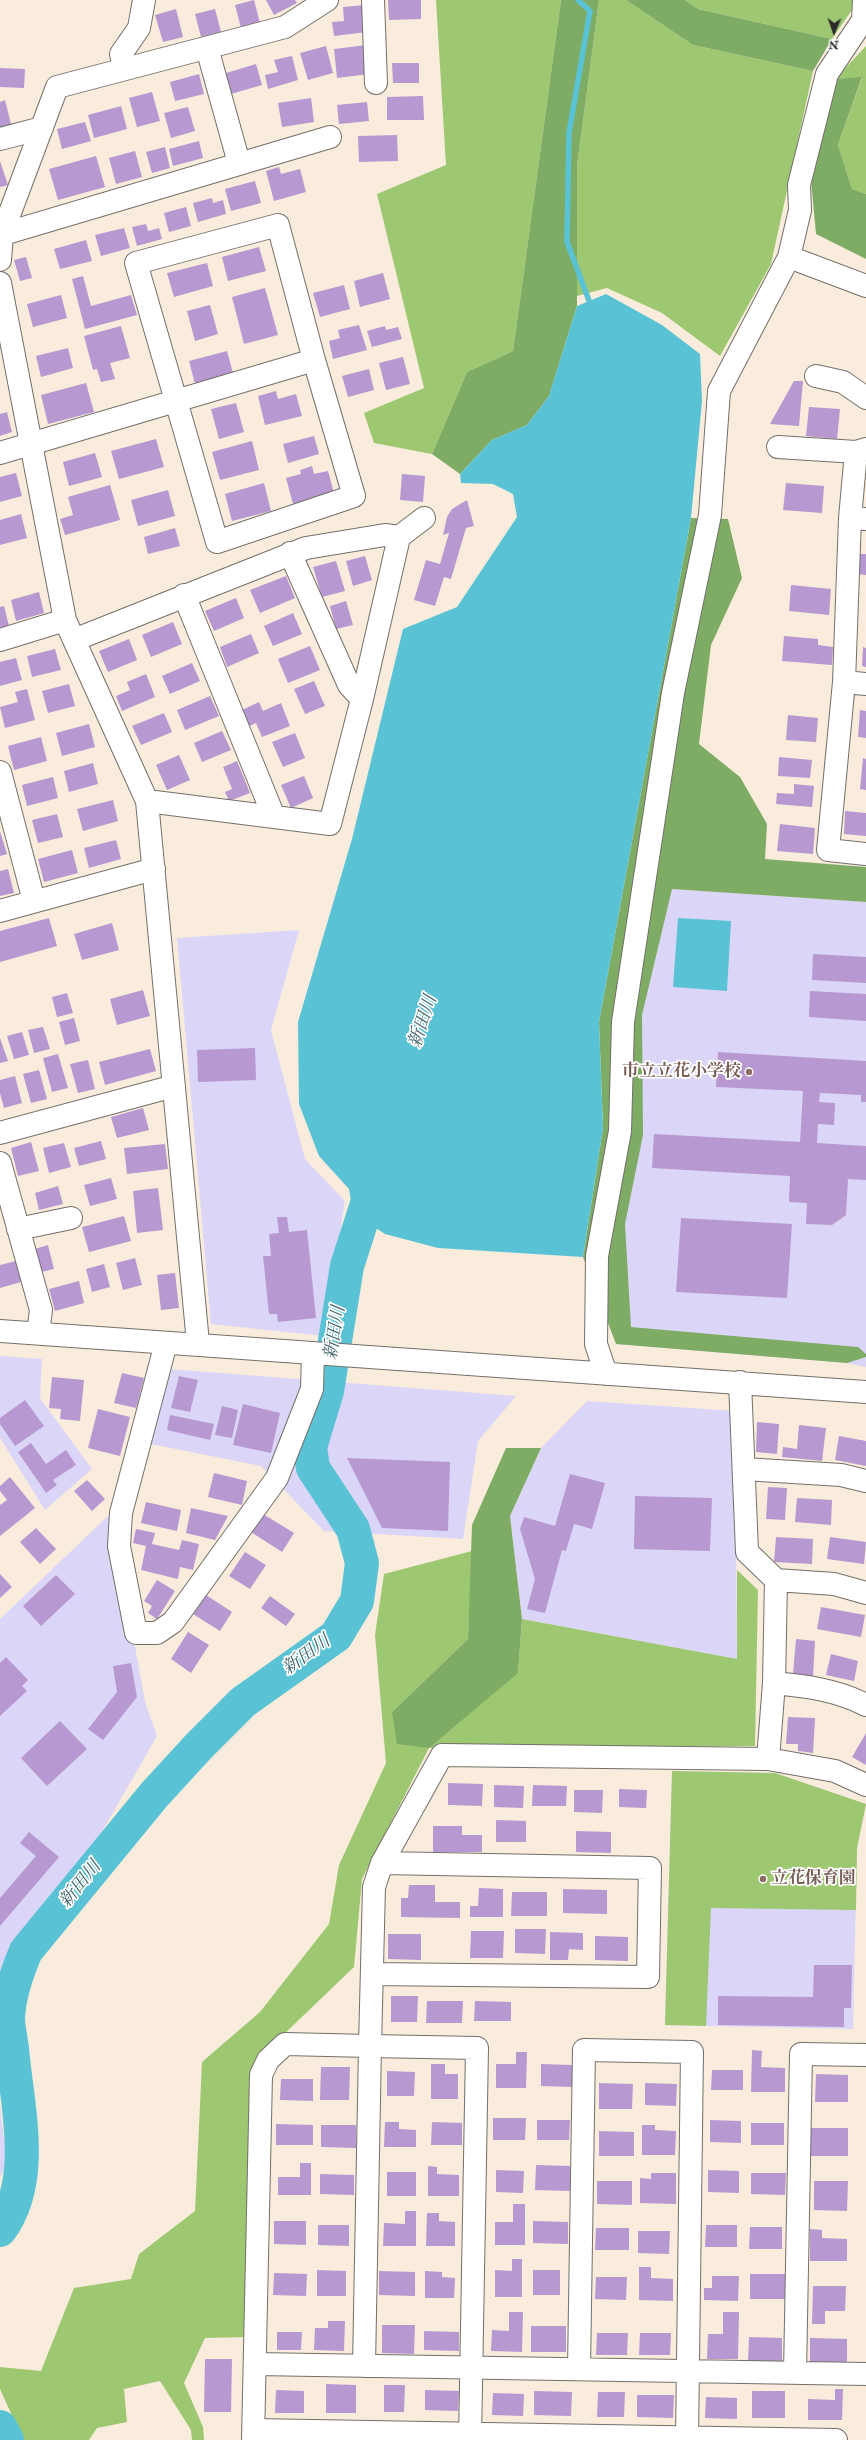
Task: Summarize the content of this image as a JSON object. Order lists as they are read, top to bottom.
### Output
{
  "water": ["新田川"],
  "places": ["市立立花小学校", "立花保育園"],
  "north": "bottom"
}
